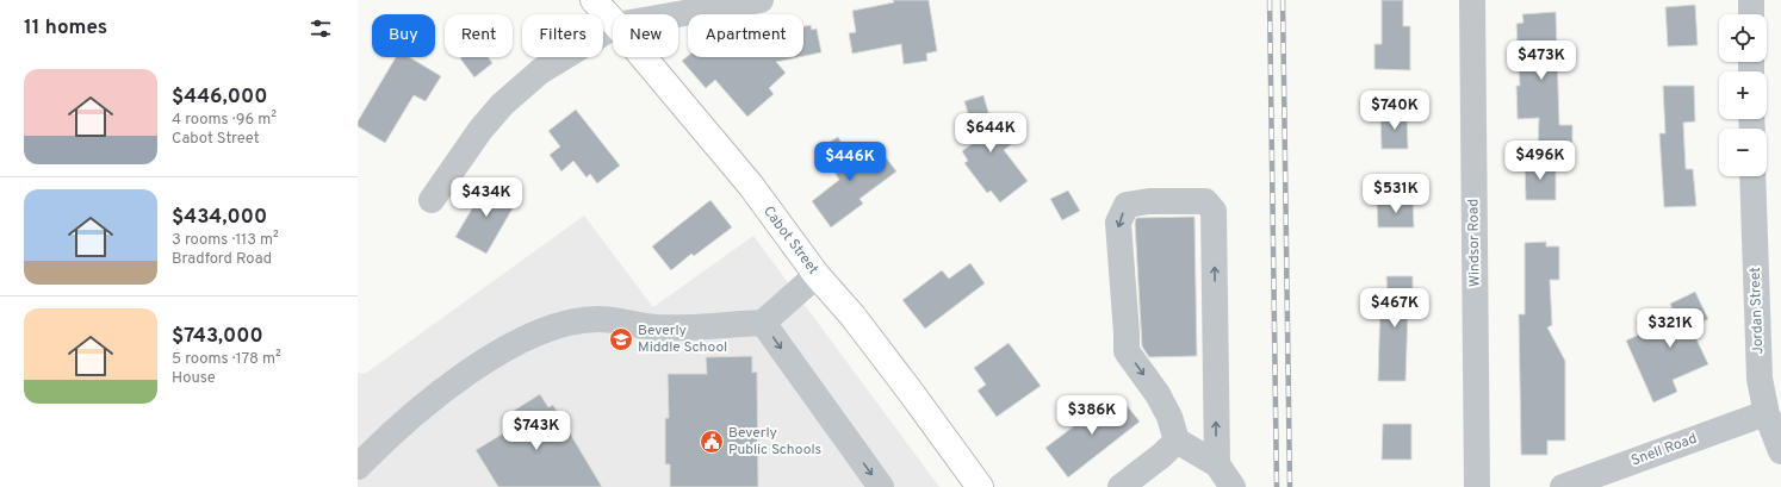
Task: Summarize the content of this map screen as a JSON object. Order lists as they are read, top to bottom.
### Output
{
  "streets": {
    "highway": ["Cabot Street"],
    "street": ["Windsor Road", "Jordan Street", "Snell Road"]
  },
  "crossings": [
    ["Jordan Street", "Snell Road"]
  ],
  "places": {
    "school or university": ["Beverly Middle School"],
    "public building": ["Beverly Public Schools"]
  },
  "page": {
    "heading": "11 homes",
    "map_buttons": ["+", "−"],
    "chip": [
      "Buy",
      "Rent",
      "Filters",
      "New",
      "Apartment"
    ],
    "price": [
      "$473K",
      "$740K",
      "$644K",
      "$496K",
      "$446K",
      "$531K",
      "$434K",
      "$467K",
      "$321K",
      "$386K",
      "$743K"
    ],
    "list": [
      {
        "name": "$446,000",
        "note": "4 rooms · 96 m² · Cabot Street"
      },
      {
        "name": "$434,000",
        "note": "3 rooms · 113 m² · Bradford Road"
      },
      {
        "name": "$743,000",
        "note": "5 rooms · 178 m² · House"
      }
    ]
  }
}
